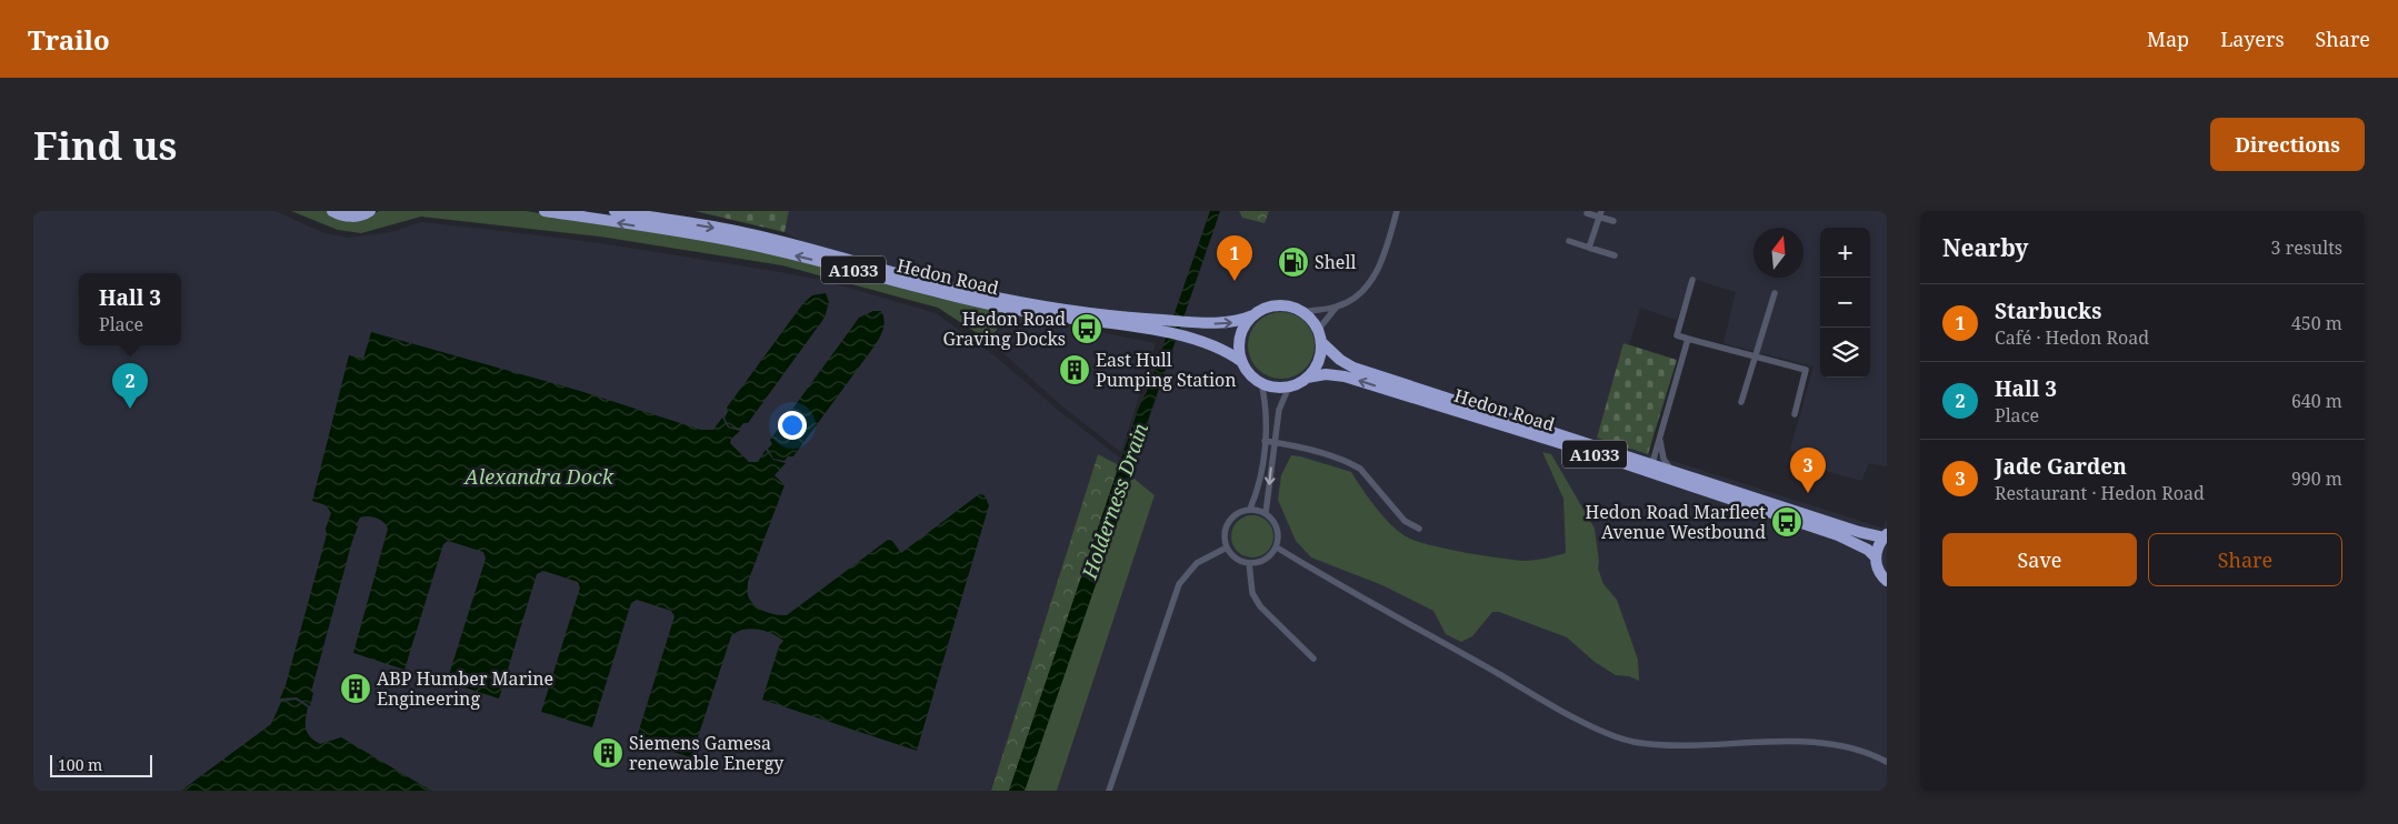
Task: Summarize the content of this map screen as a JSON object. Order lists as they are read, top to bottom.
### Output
{
  "streets": {
    "highway": ["A1033", "Hedon Road"]
  },
  "crossings": [
    ["A1033", "Hedon Road"]
  ],
  "water": ["Alexandra Dock", "Holderness Drain"],
  "places": {
    "fuel station": ["Shell"],
    "bus stop": ["Hedon Road Graving Docks", "Hedon Road Marfleet Avenue Westbound"],
    "building": ["East Hull Pumping Station", "ABP Humber Marine Engineering", "Siemens Gamesa renewable Energy"]
  },
  "scale_bar": "100 m",
  "north": "top",
  "page": {
    "header": "Trailo",
    "nav": ["Map", "Layers", "Share"],
    "buttons": [
      "Directions",
      ["Save", "Share"]
    ],
    "title": "Find us",
    "heading": ["Nearby", "3 results"],
    "map_buttons": ["+", "−"],
    "pins": ["1", "2", "3"],
    "popup": ["Hall 3", "Place"],
    "list": [
      {
        "mark": "1",
        "name": "Starbucks",
        "note": "Café · Hedon Road",
        "value": "450 m"
      },
      {
        "mark": "2",
        "name": "Hall 3",
        "note": "Place",
        "value": "640 m"
      },
      {
        "mark": "3",
        "name": "Jade Garden",
        "note": "Restaurant · Hedon Road",
        "value": "990 m"
      }
    ],
    "scale": "100 m"
  }
}
